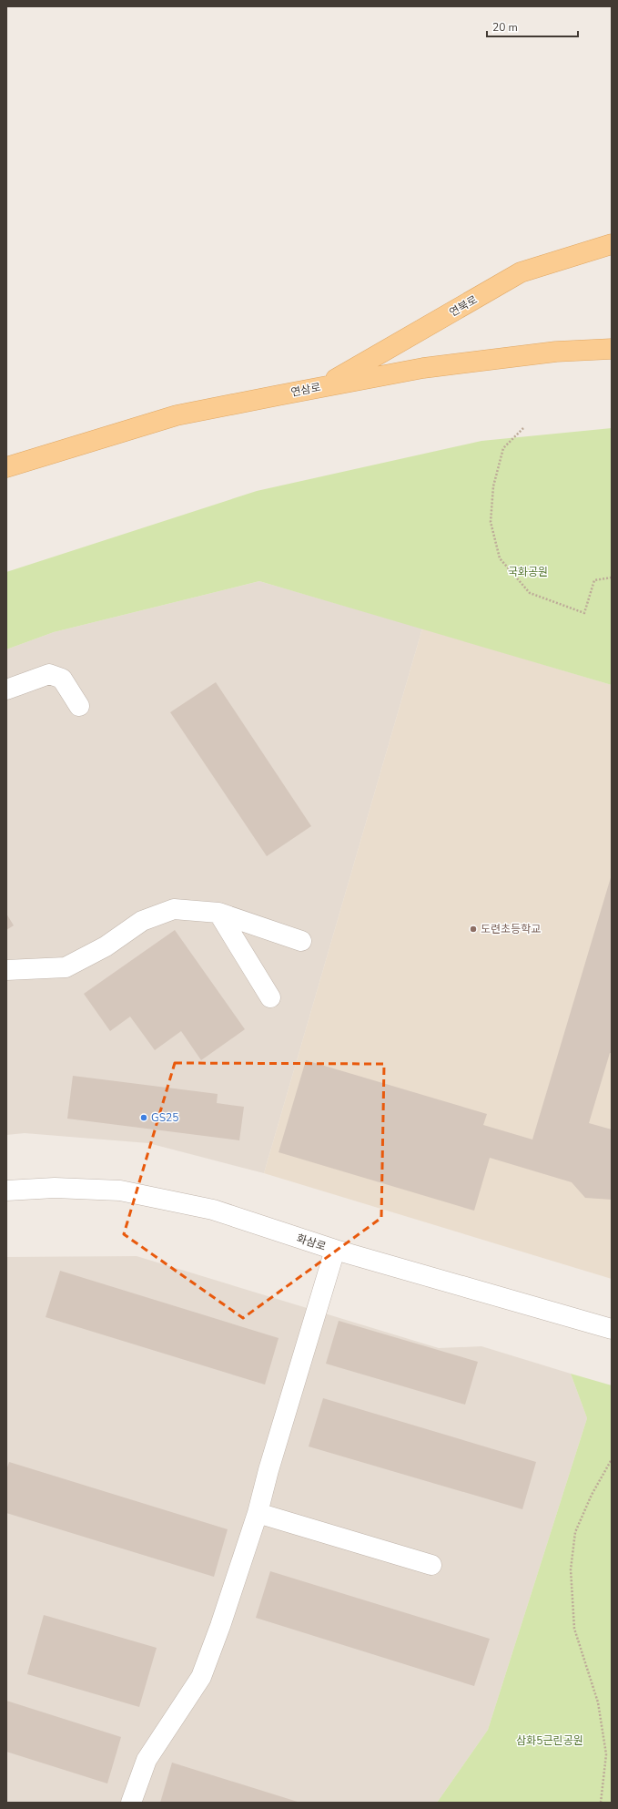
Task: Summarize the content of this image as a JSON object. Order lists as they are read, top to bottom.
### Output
{
  "streets": {
    "main road": ["연북로", "연삼로"],
    "street": ["화삼로"]
  },
  "crossings": [
    ["연북로", "연삼로"]
  ],
  "parks": ["국화공원", "삼화5근린공원"],
  "places": ["도련초등학교", "GS25"],
  "scale_bar": "20 m"
}
